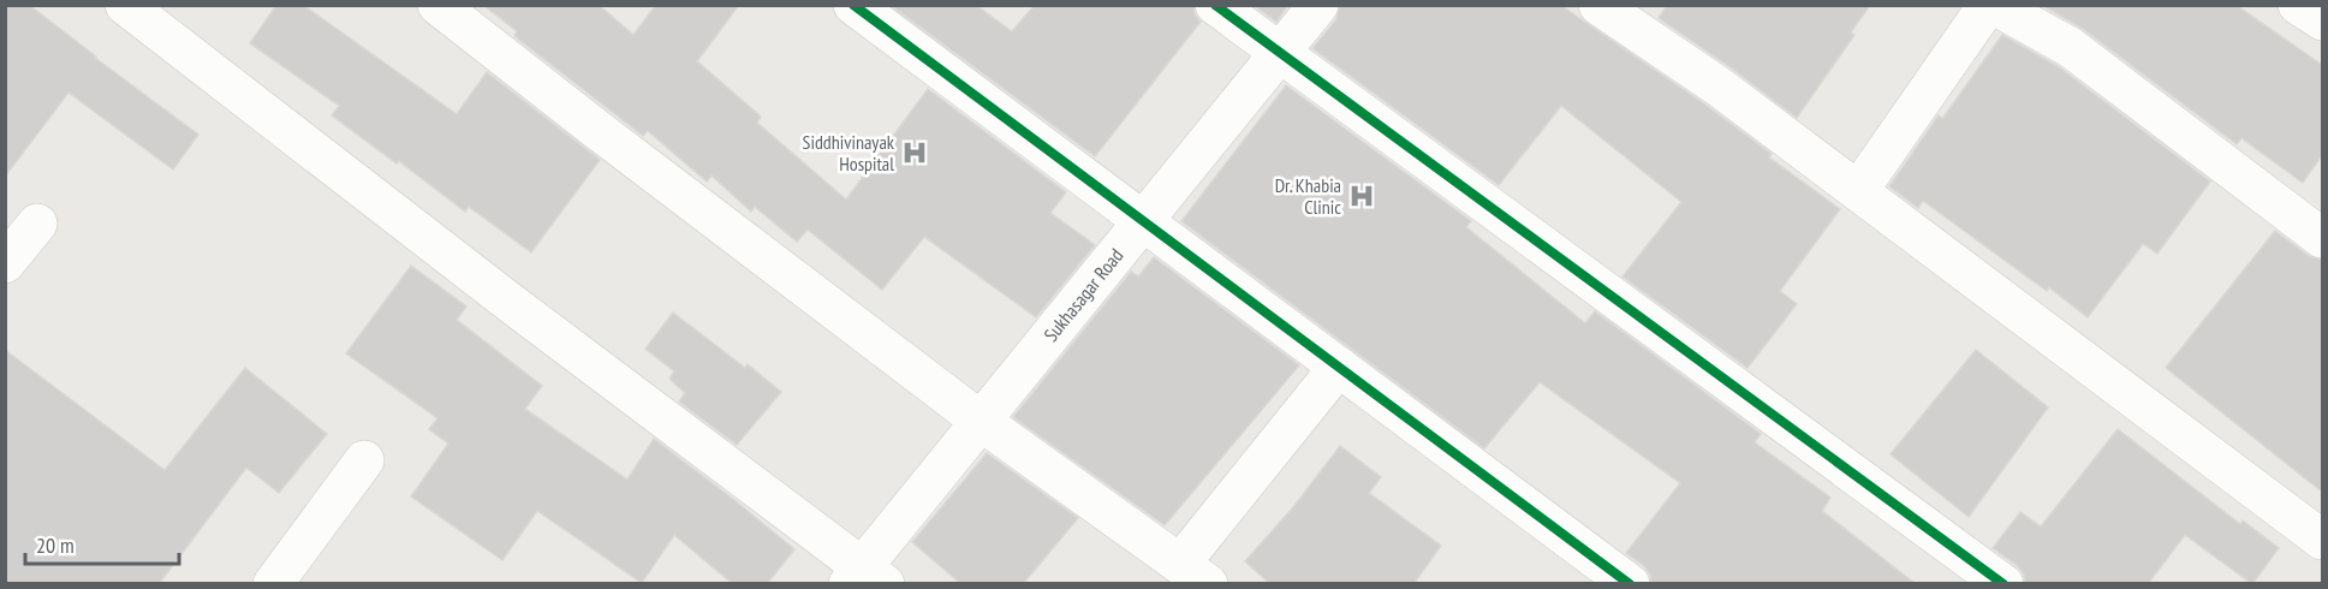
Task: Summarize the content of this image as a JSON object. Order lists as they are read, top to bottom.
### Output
{
  "streets": {
    "street": ["Sukhasagar Road"]
  },
  "places": {
    "hospital": ["Siddhivinayak Hospital", "Dr. Khabia Clinic"]
  },
  "scale_bar": "20 m"
}
